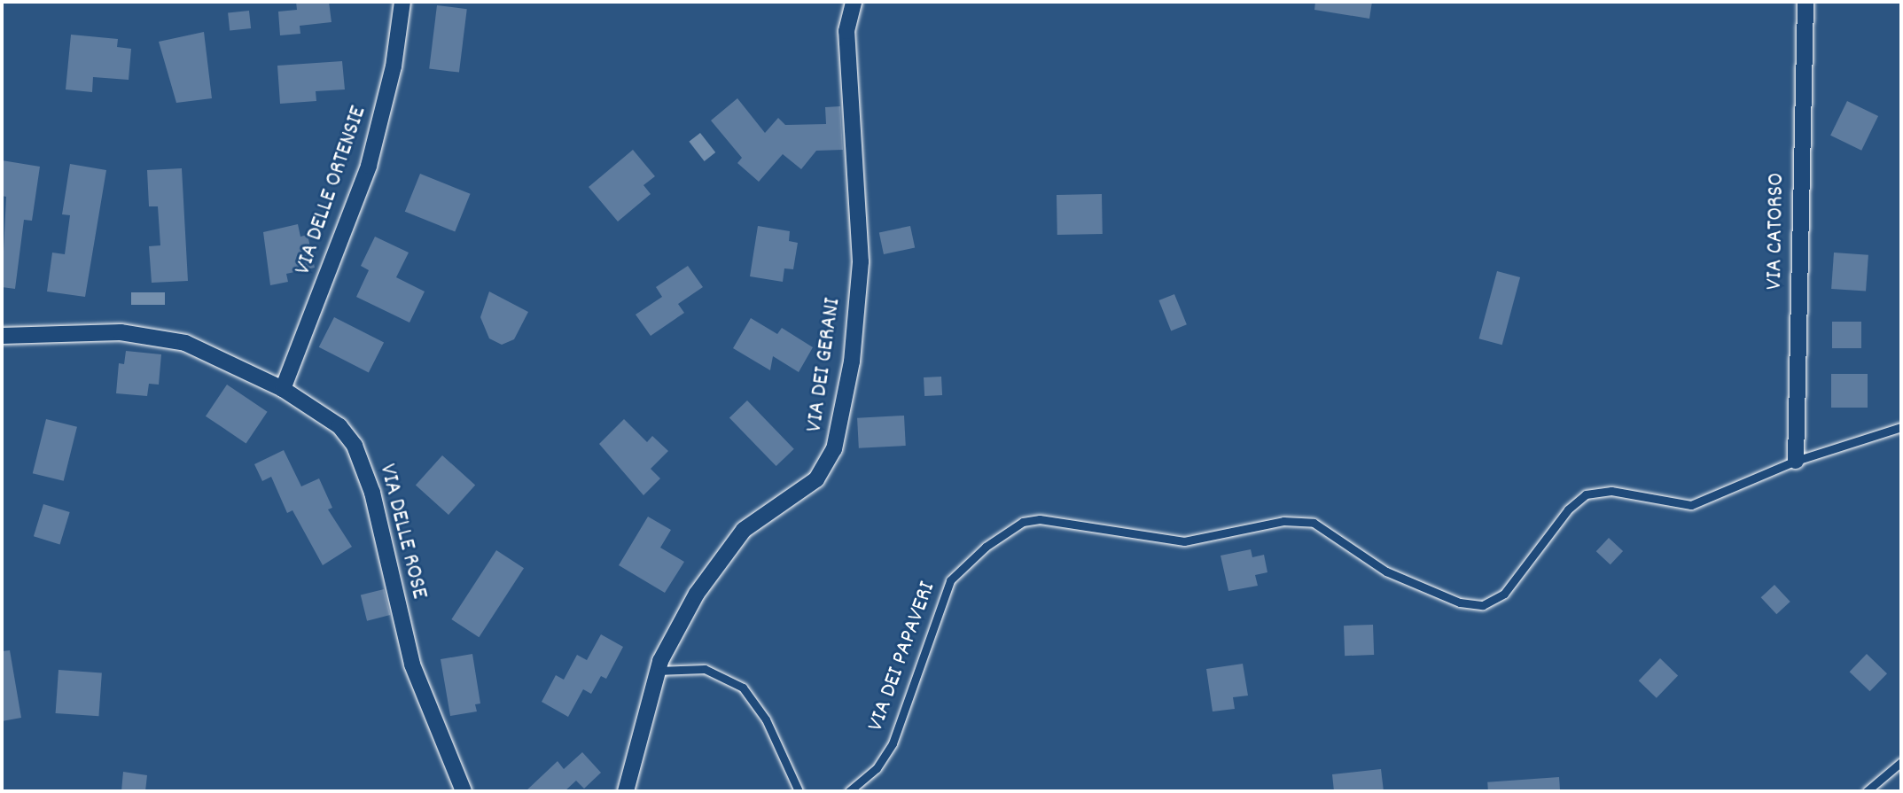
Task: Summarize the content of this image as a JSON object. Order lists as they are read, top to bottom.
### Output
{
  "streets": {
    "street": [
      "VIA DELLE ORTENSIE",
      "VIA CATORSO",
      "VIA DEI GERANI",
      "VIA DELLE ROSE"
    ],
    "lane": ["VIA DEI PAPAVERI"]
  },
  "crossings": [
    ["VIA DELLE ORTENSIE", "VIA DELLE ROSE"],
    ["VIA CATORSO", "VIA DEI PAPAVERI"]
  ]
}
